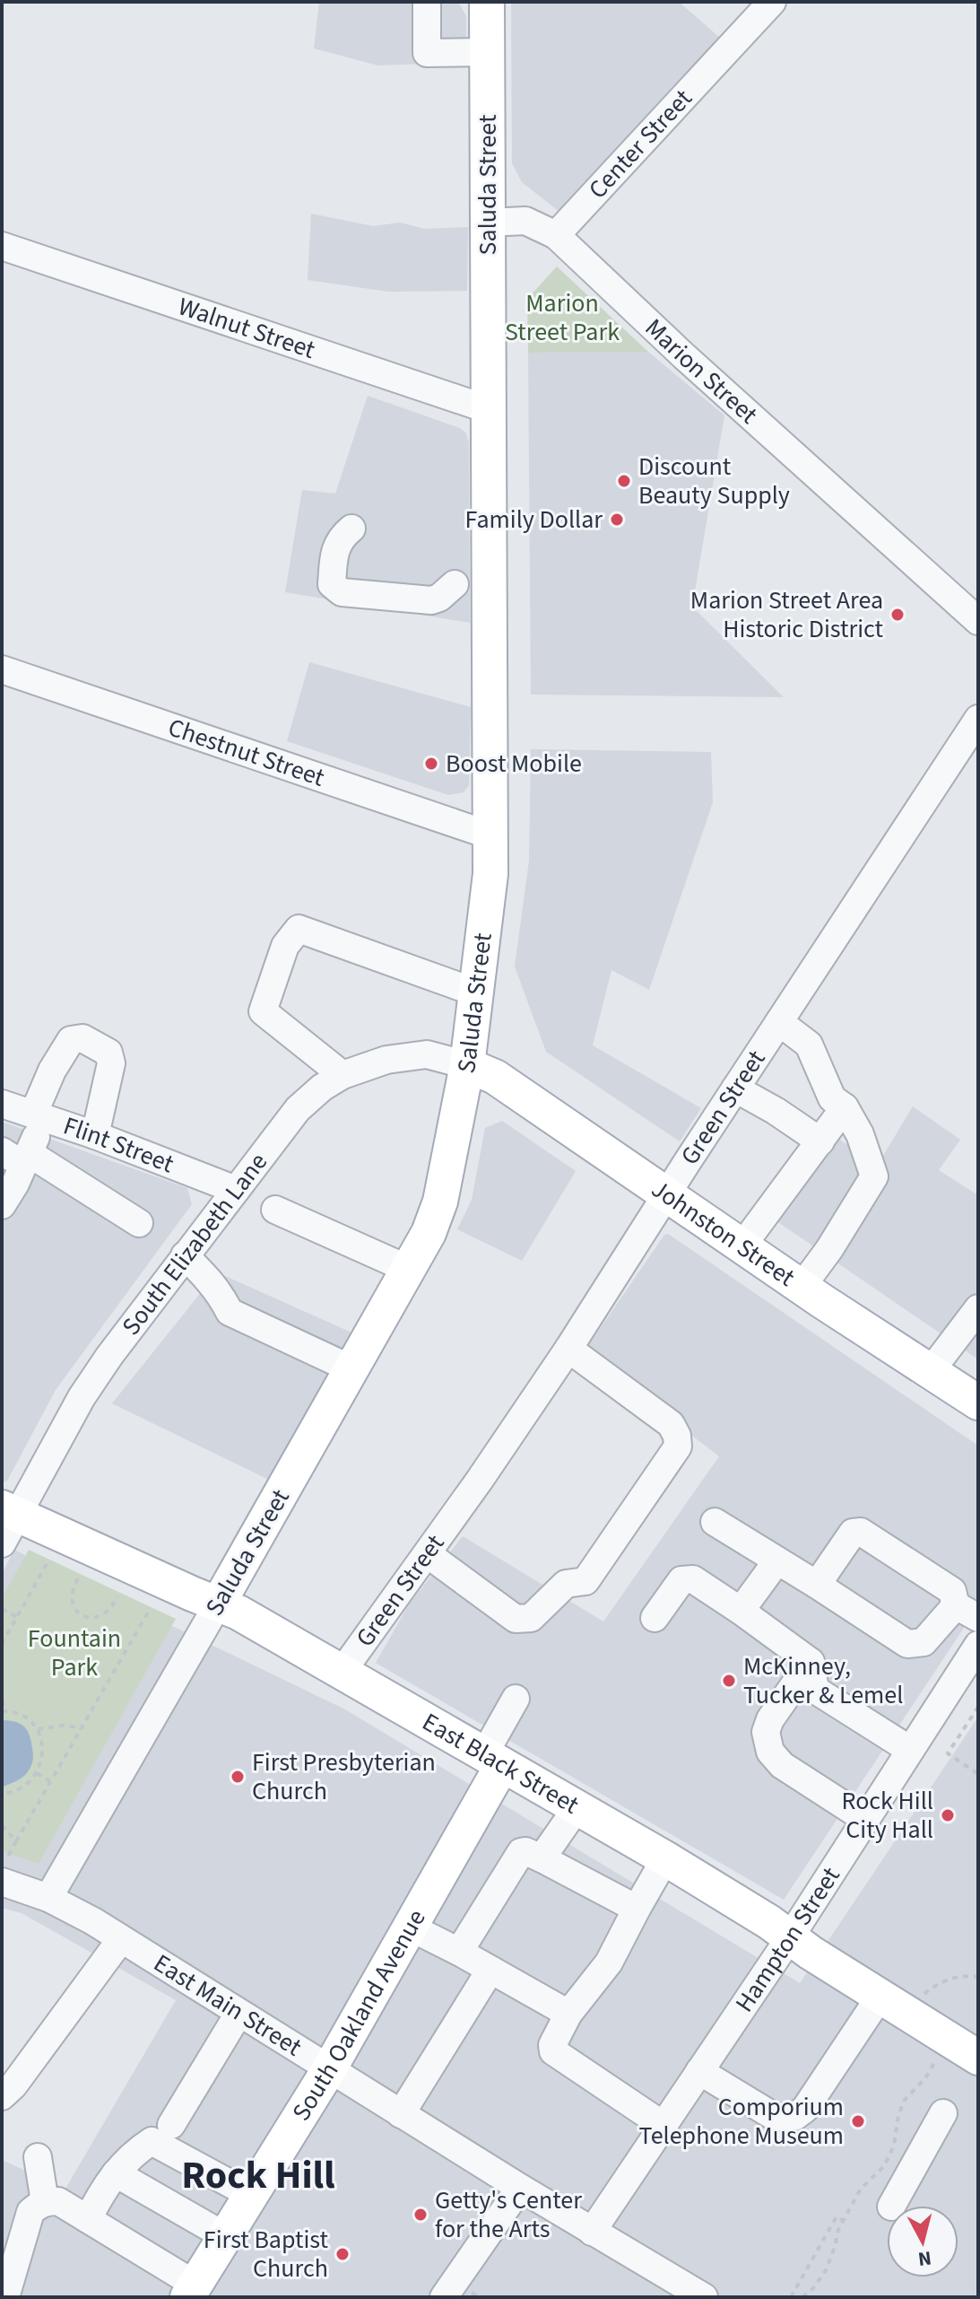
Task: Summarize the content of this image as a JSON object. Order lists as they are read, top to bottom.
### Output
{
  "streets": {
    "main road": [
      "Saluda Street",
      "Johnston Street",
      "East Black Street",
      "South Oakland Avenue"
    ],
    "street": [
      "Center Street",
      "Walnut Street",
      "Marion Street",
      "Chestnut Street",
      "Green Street",
      "Flint Street",
      "South Elizabeth Lane",
      "Hampton Street",
      "East Main Street"
    ]
  },
  "crossings": [
    ["Center Street", "Marion Street"],
    ["Saluda Street", "Walnut Street"],
    ["Saluda Street", "Chestnut Street"],
    ["Saluda Street", "Johnston Street"],
    ["Saluda Street", "South Elizabeth Lane"],
    ["Saluda Street", "East Black Street"],
    ["Saluda Street", "East Main Street"],
    ["Green Street", "Johnston Street"],
    ["Green Street", "East Black Street"],
    ["Flint Street", "South Elizabeth Lane"],
    ["Johnston Street", "South Elizabeth Lane"],
    ["South Elizabeth Lane", "East Black Street"],
    ["East Black Street", "Hampton Street"],
    ["East Black Street", "South Oakland Avenue"],
    ["Hampton Street", "East Main Street"],
    ["East Main Street", "South Oakland Avenue"]
  ],
  "districts": ["Rock Hill"],
  "parks": ["Marion Street Park", "Fountain Park"],
  "places": [
    "Discount Beauty Supply",
    "Family Dollar",
    "Marion Street Area Historic District",
    "Boost Mobile",
    "McKinney, Tucker & Lemel",
    "First Presbyterian Church",
    "Rock Hill City Hall",
    "Comporium Telephone Museum",
    "Getty's Center for the Arts",
    "First Baptist Church"
  ],
  "north": "bottom"
}
